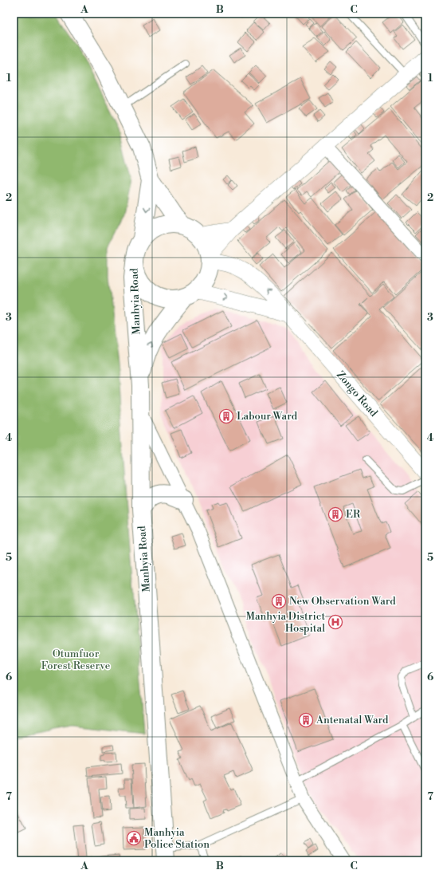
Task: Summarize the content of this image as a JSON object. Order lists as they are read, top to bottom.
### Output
{
  "streets": {
    "main road": ["Manhyia Road"],
    "street": ["Zongo Road"]
  },
  "crossings": [
    ["Manhyia Road", "Zongo Road"]
  ],
  "parks": ["Otumfuor Forest Reserve"],
  "places": {
    "building": [
      "Labour Ward",
      "ER",
      "New Observation Ward",
      "Antenatal Ward"
    ],
    "hospital": ["Manhyia District Hospital"],
    "public building": ["Manhyia Police Station"]
  },
  "grid": {
    "columns": ["A", "B", "C"],
    "rows": [
      "1",
      "2",
      "3",
      "4",
      "5",
      "6",
      "7"
    ]
  }
}
